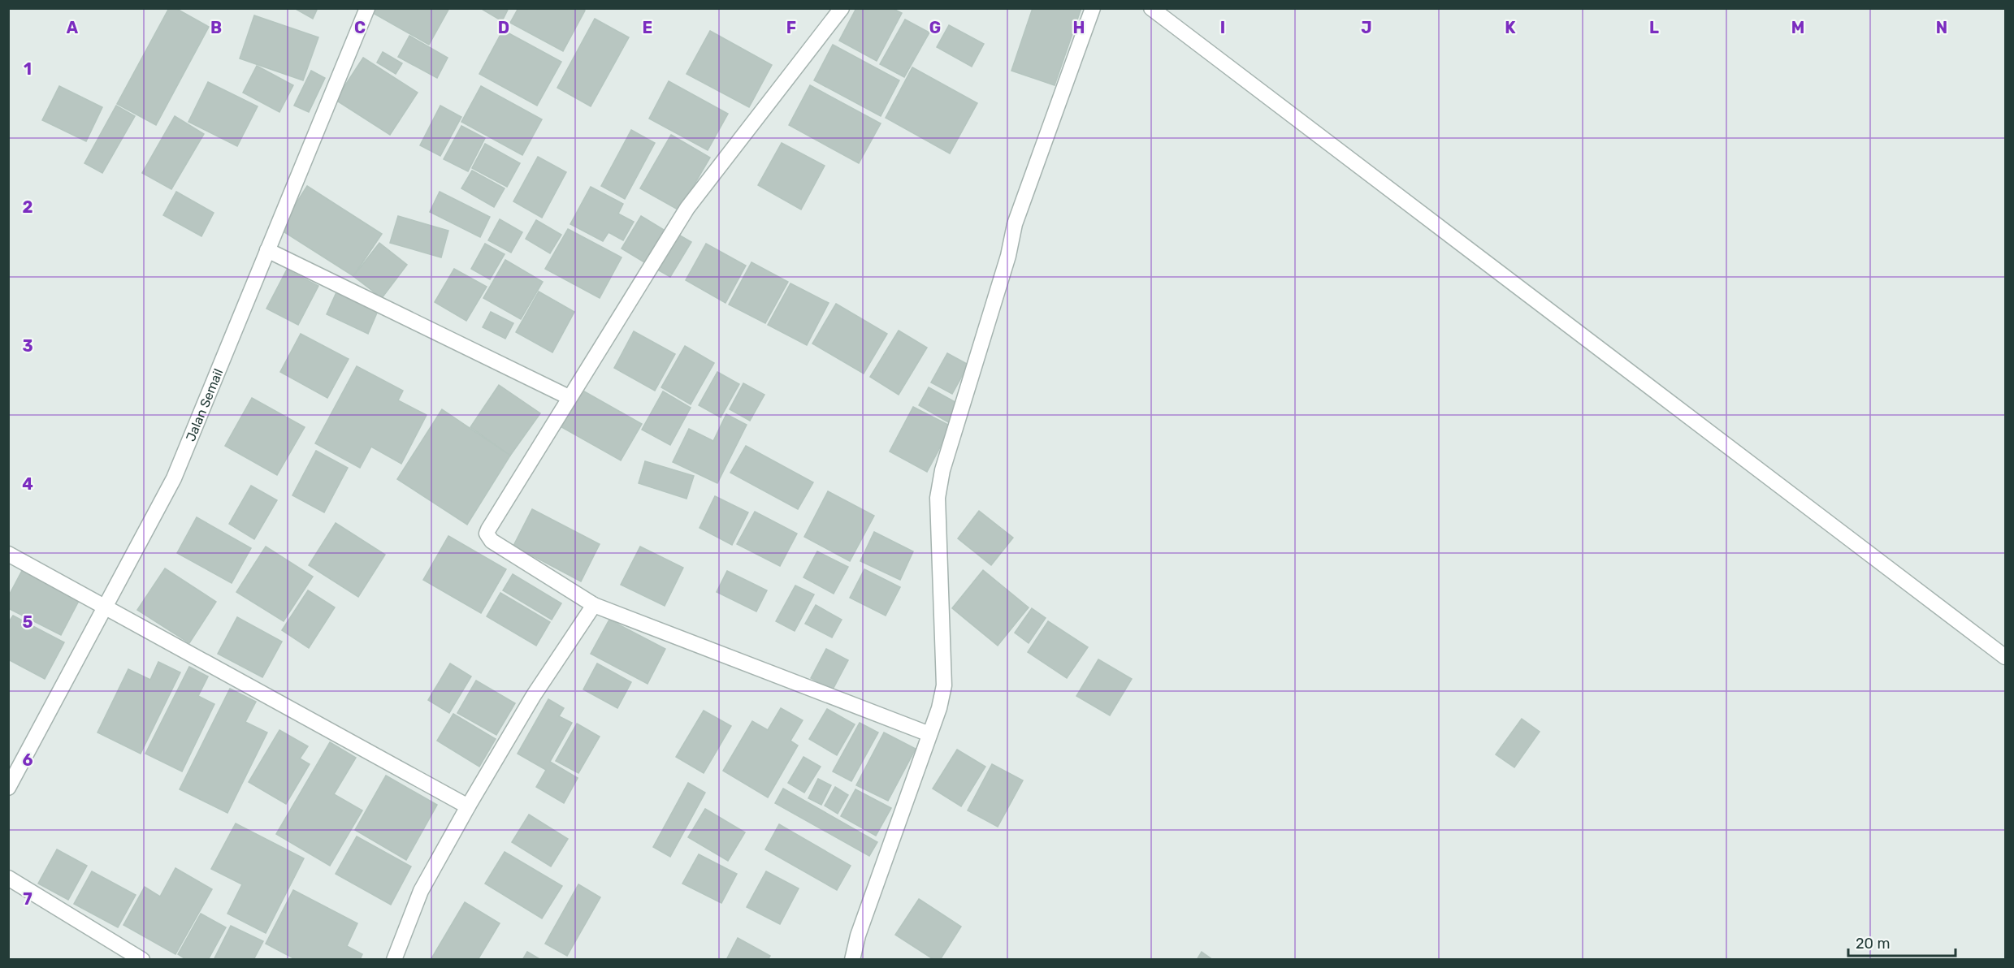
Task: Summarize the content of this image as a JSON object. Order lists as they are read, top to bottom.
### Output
{
  "streets": {
    "street": ["Jalan Semail"]
  },
  "scale_bar": "20 m",
  "grid": {
    "columns": [
      "A",
      "B",
      "C",
      "D",
      "E",
      "F",
      "G",
      "H",
      "I",
      "J",
      "K",
      "L",
      "M",
      "N"
    ],
    "rows": [
      "1",
      "2",
      "3",
      "4",
      "5",
      "6",
      "7"
    ]
  }
}
